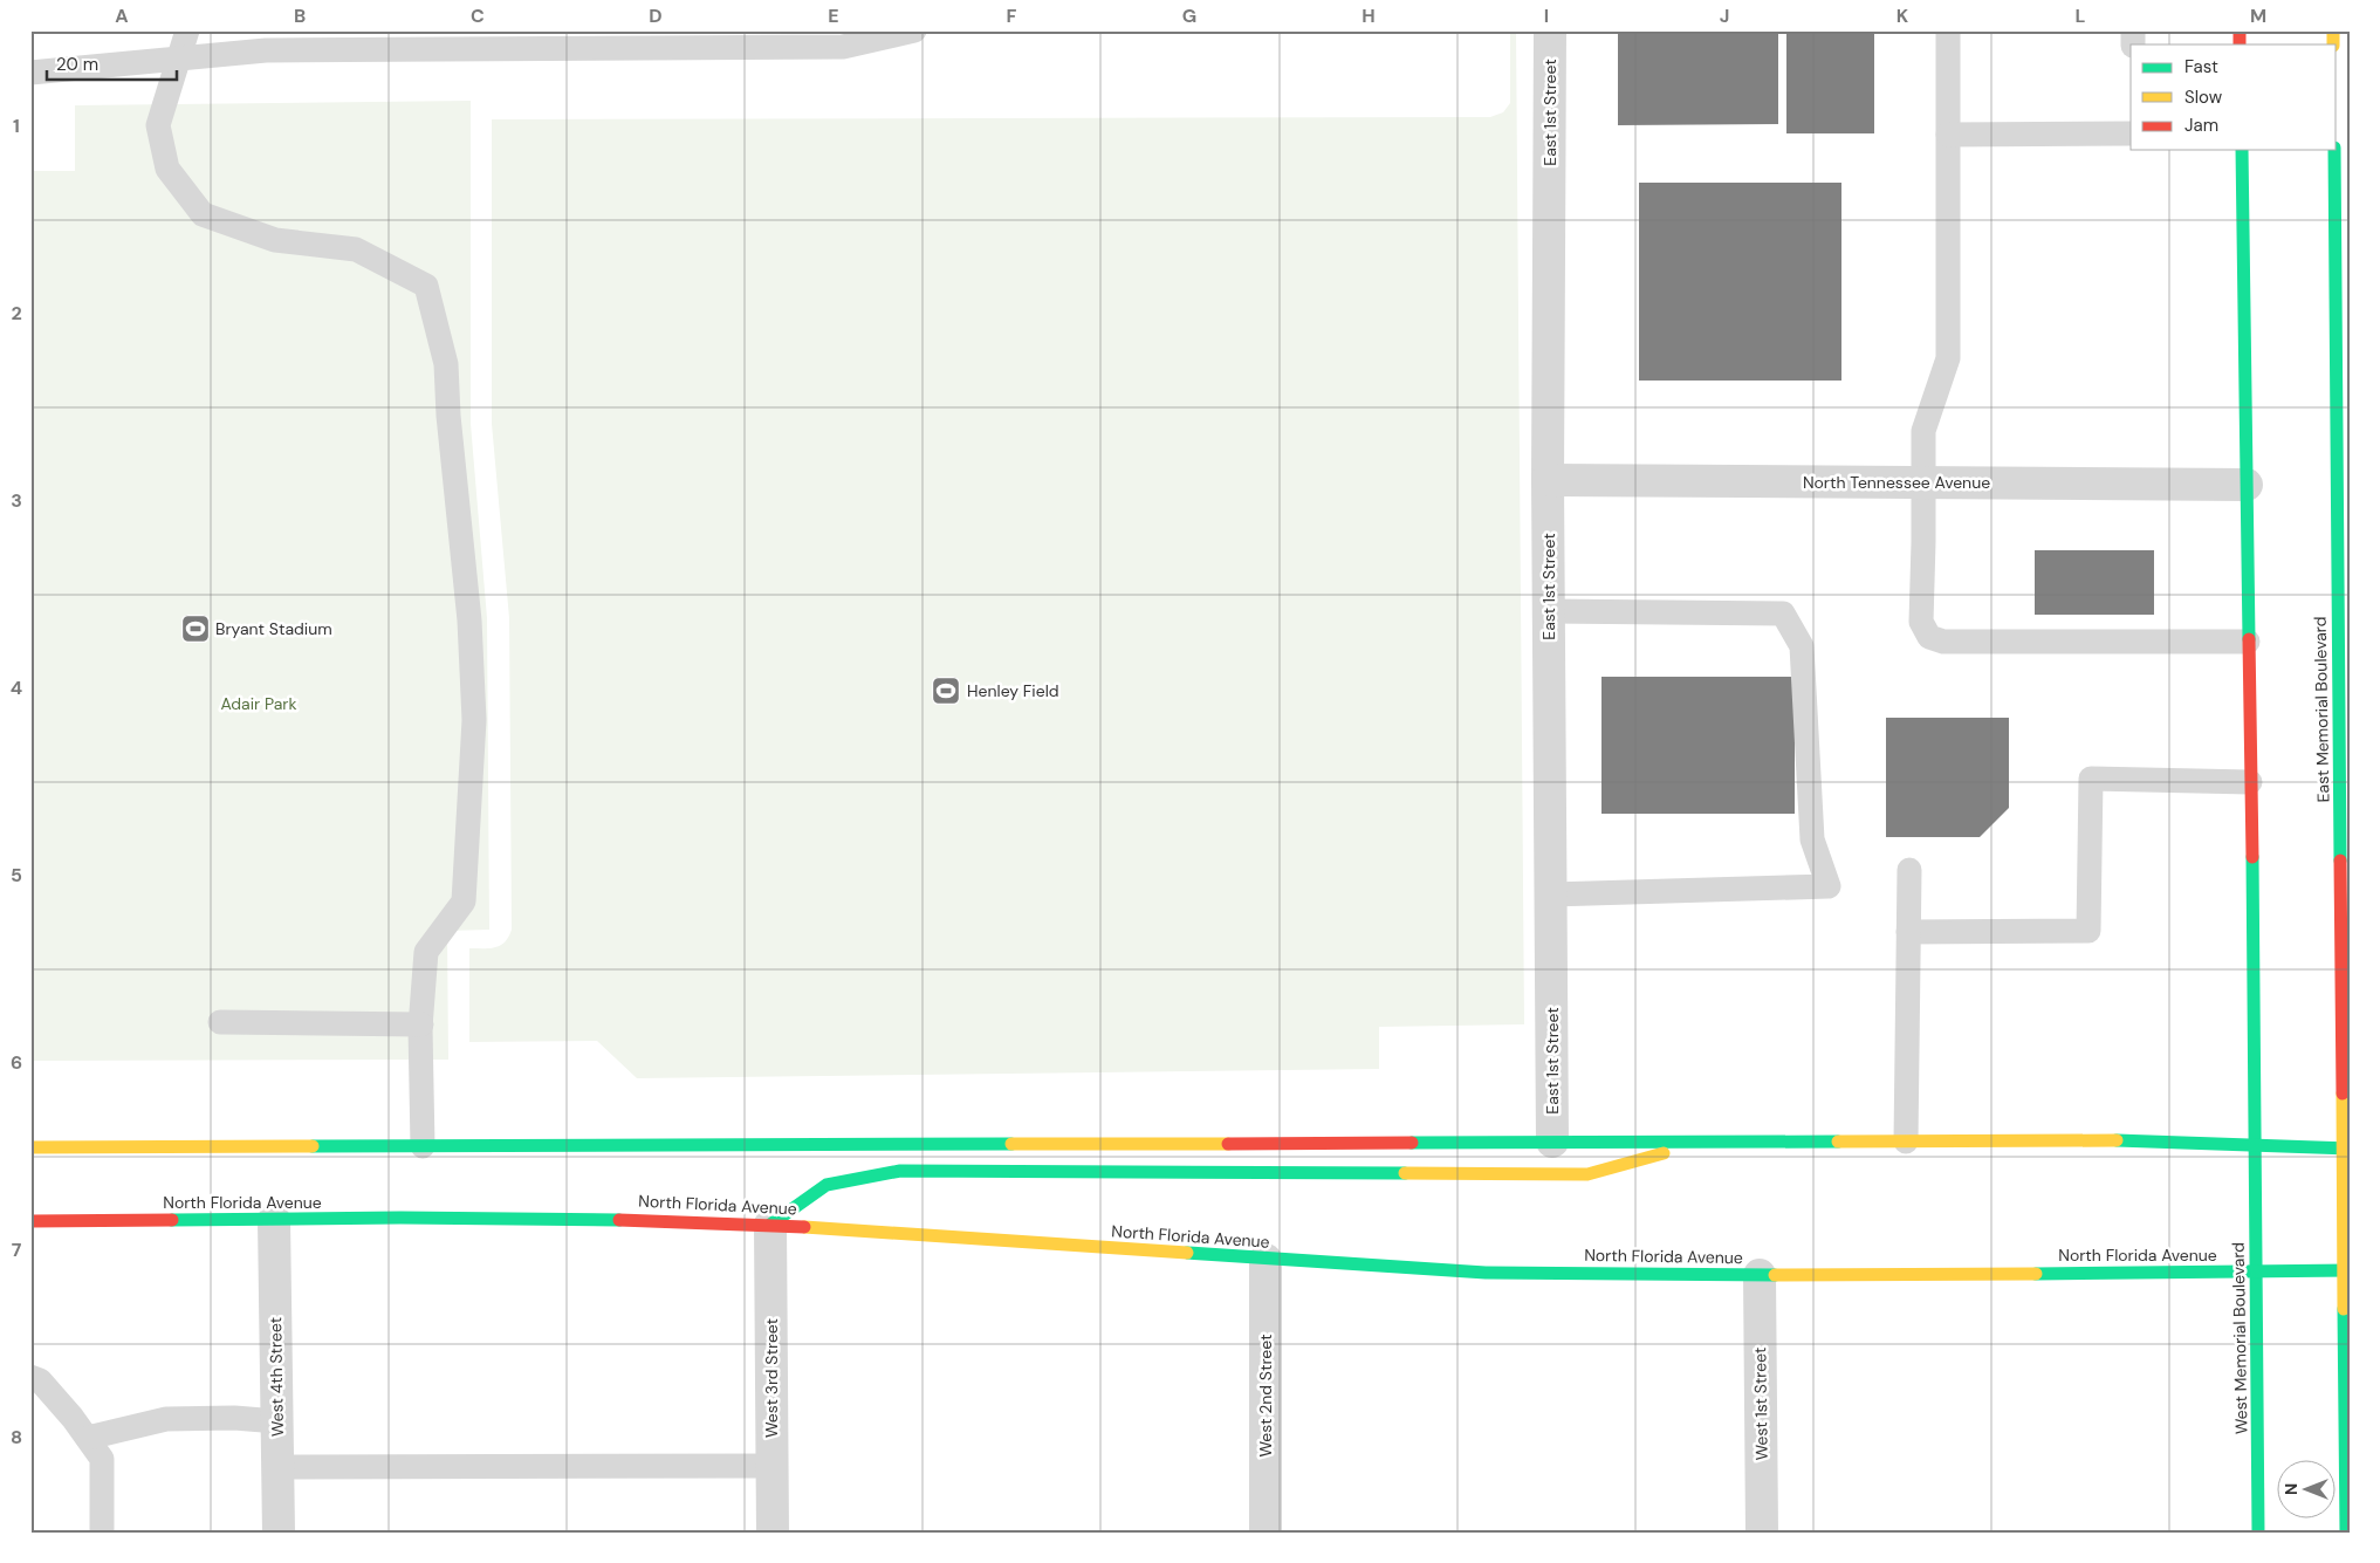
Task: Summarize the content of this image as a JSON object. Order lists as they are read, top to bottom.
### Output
{
  "streets": {
    "main road": ["East Memorial Boulevard", "North Florida Avenue", "West Memorial Boulevard"],
    "street": [
      "East 1st Street",
      "North Tennessee Avenue",
      "West 4th Street",
      "West 3rd Street",
      "West 2nd Street",
      "West 1st Street"
    ]
  },
  "crossings": [
    ["East 1st Street", "North Tennessee Avenue"],
    ["East Memorial Boulevard", "North Florida Avenue"],
    ["North Florida Avenue", "West Memorial Boulevard"],
    ["North Florida Avenue", "West 4th Street"],
    ["North Florida Avenue", "West 3rd Street"],
    ["North Florida Avenue", "West 2nd Street"],
    ["North Florida Avenue", "West 1st Street"]
  ],
  "parks": ["Adair Park"],
  "places": {
    "sports": ["Bryant Stadium", "Henley Field"]
  },
  "legend": ["Fast", "Slow", "Jam"],
  "scale_bar": "20 m",
  "north": "left",
  "grid": {
    "columns": [
      "A",
      "B",
      "C",
      "D",
      "E",
      "F",
      "G",
      "H",
      "I",
      "J",
      "K",
      "L",
      "M"
    ],
    "rows": [
      "1",
      "2",
      "3",
      "4",
      "5",
      "6",
      "7",
      "8"
    ]
  }
}
